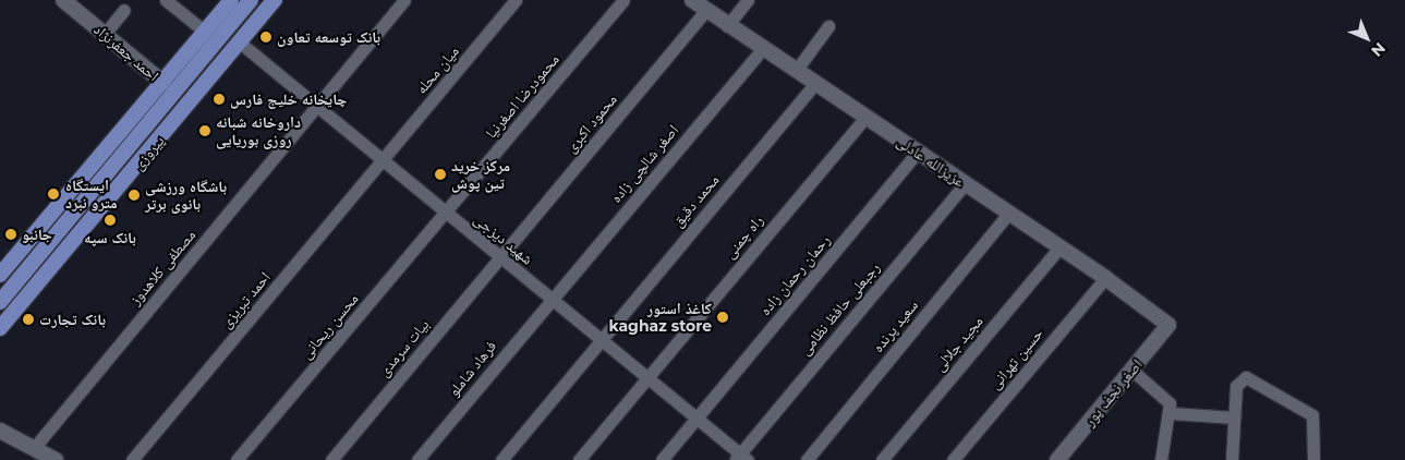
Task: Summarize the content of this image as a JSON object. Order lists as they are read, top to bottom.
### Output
{
  "streets": {
    "main road": [
      "احمد جعفرنژاد",
      "پیروزی",
      "عزیزالله عادلی",
      "اصغر نجف پور"
    ],
    "street": [
      "میان محله",
      "محمودرضا اصغرنیا",
      "محمود اکبری",
      "اصغر شالچی زاده",
      "محمد دقیق",
      "راه چمنی",
      "شهید دیزجی",
      "مصطفی کلاهدوز",
      "رحمان رحمان زاده",
      "احمد تبریزی",
      "رجبعلی حافظ نظامی",
      "محسن ریحانی",
      "سعید پرنده",
      "مجید جلالی",
      "بیات سرمدی",
      "حسین تهرانی",
      "فرهاد شاملو"
    ]
  },
  "crossings": [
    ["احمد جعفرنژاد", "پیروزی"],
    ["میان محله", "شهید دیزجی"],
    ["میان محله", "احمد تبریزی"],
    ["محمودرضا اصغرنیا", "شهید دیزجی"],
    ["محمودرضا اصغرنیا", "محسن ریحانی"],
    ["محمود اکبری", "عزیزالله عادلی"],
    ["محمود اکبری", "شهید دیزجی"],
    ["محمود اکبری", "بیات سرمدی"],
    ["پیروزی", "شهید دیزجی"],
    ["عزیزالله عادلی", "اصغر شالچی زاده"],
    ["عزیزالله عادلی", "محمد دقیق"],
    ["عزیزالله عادلی", "راه چمنی"],
    ["عزیزالله عادلی", "رحمان رحمان زاده"],
    ["عزیزالله عادلی", "رجبعلی حافظ نظامی"],
    ["عزیزالله عادلی", "سعید پرنده"],
    ["عزیزالله عادلی", "مجید جلالی"],
    ["عزیزالله عادلی", "حسین تهرانی"],
    ["عزیزالله عادلی", "اصغر نجف پور"],
    ["اصغر شالچی زاده", "شهید دیزجی"],
    ["اصغر شالچی زاده", "فرهاد شاملو"],
    ["محمد دقیق", "شهید دیزجی"],
    ["راه چمنی", "شهید دیزجی"],
    ["شهید دیزجی", "مصطفی کلاهدوز"],
    ["شهید دیزجی", "رحمان رحمان زاده"],
    ["شهید دیزجی", "احمد تبریزی"],
    ["شهید دیزجی", "رجبعلی حافظ نظامی"],
    ["شهید دیزجی", "محسن ریحانی"],
    ["شهید دیزجی", "بیات سرمدی"],
    ["شهید دیزجی", "فرهاد شاملو"]
  ],
  "places": [
    "بانک توسعه تعاون",
    "چایخانه خلیج فارس",
    "داروخانه شبانه روزی بوریایی",
    "مرکز خرید تین پوش",
    "ایستگاه مترو نبرد",
    "باشگاه ورزشی بانوی برتر",
    "بانک سپه",
    "جانبو",
    "کاغذ استور kaghaz store",
    "بانک تجارت"
  ],
  "north": "bottom right"
}
